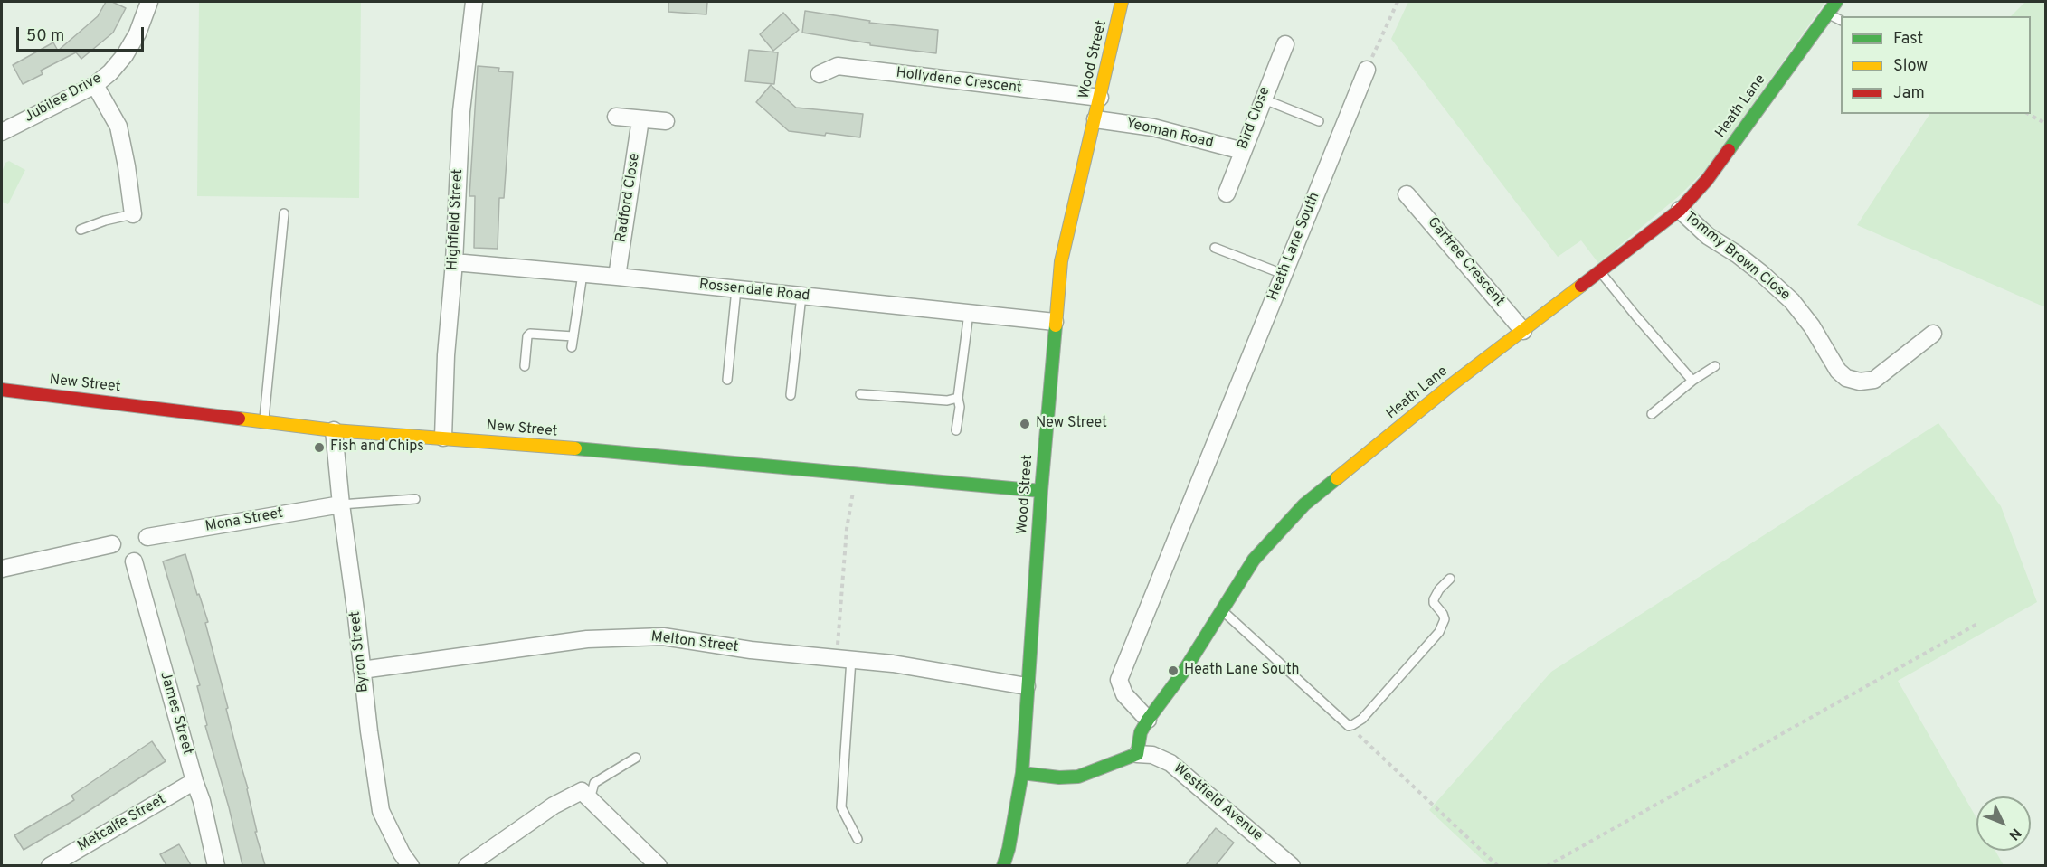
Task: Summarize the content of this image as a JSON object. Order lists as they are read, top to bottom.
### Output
{
  "streets": {
    "street": [
      "Wood Street",
      "Hollydene Crescent",
      "Jubilee Drive",
      "Heath Lane",
      "Bird Close",
      "Yeoman Road",
      "Radford Close",
      "Highfield Street",
      "Heath Lane South",
      "Tommy Brown Close",
      "Gartree Crescent",
      "Rossendale Road",
      "New Street",
      "Mona Street",
      "Melton Street",
      "Byron Street",
      "James Street",
      "Westfield Avenue",
      "Metcalfe Street"
    ]
  },
  "crossings": [
    ["Wood Street", "Hollydene Crescent"],
    ["Wood Street", "Yeoman Road"],
    ["Wood Street", "Rossendale Road"],
    ["Wood Street", "New Street"],
    ["Wood Street", "Melton Street"],
    ["Heath Lane", "Heath Lane South"],
    ["Heath Lane", "Tommy Brown Close"],
    ["Heath Lane", "Gartree Crescent"],
    ["Heath Lane", "Westfield Avenue"],
    ["Bird Close", "Yeoman Road"],
    ["Radford Close", "Rossendale Road"],
    ["Highfield Street", "Rossendale Road"],
    ["Highfield Street", "New Street"],
    ["New Street", "Byron Street"],
    ["Mona Street", "Byron Street"],
    ["Melton Street", "Byron Street"],
    ["James Street", "Metcalfe Street"]
  ],
  "places": ["New Street", "Fish and Chips", "Heath Lane South"],
  "legend": ["Fast", "Slow", "Jam"],
  "scale_bar": "50 m",
  "north": "bottom right"
}
